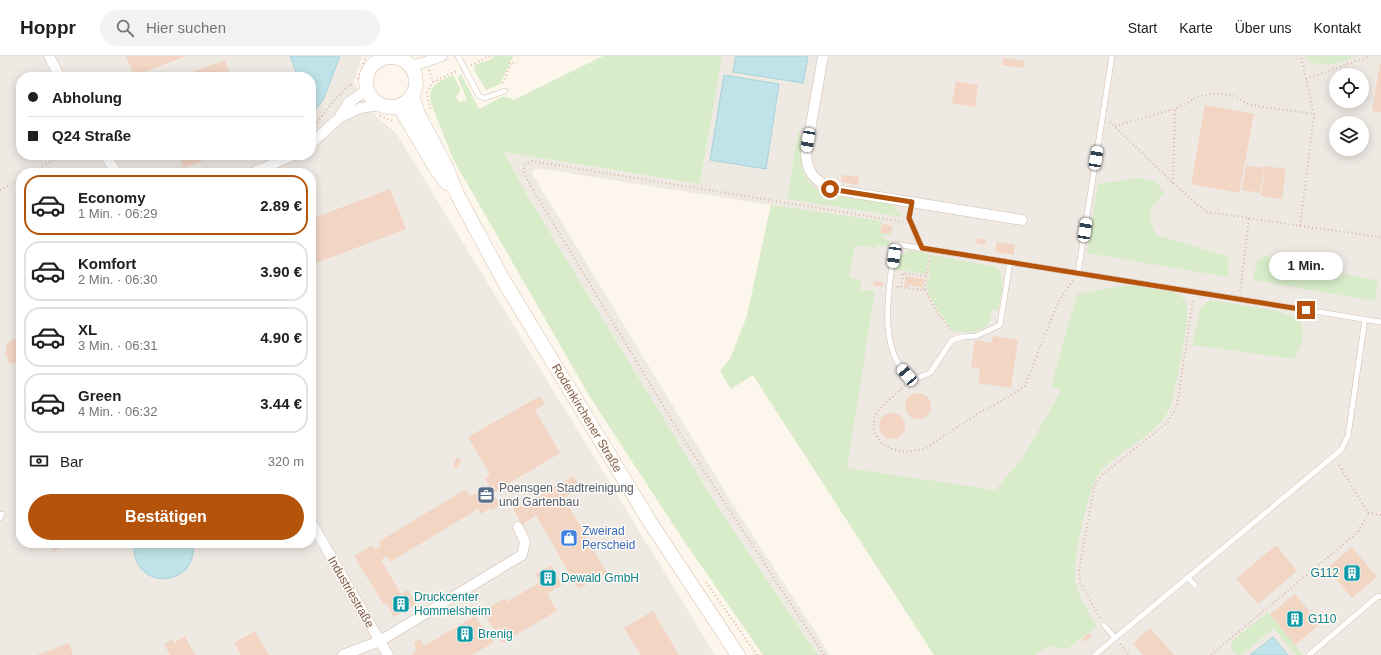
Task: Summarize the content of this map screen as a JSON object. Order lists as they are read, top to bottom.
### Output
{
  "streets": {
    "main road": ["Rodenkirchener Straße"],
    "street": ["Industriestraße"]
  },
  "places": {
    "office": ["Poensgen Stadtreinigung und Gartenbau"],
    "shop": ["Zweirad Perscheid"],
    "building": [
      "G112",
      "Dewald GmbH",
      "Druckcenter Hommelsheim",
      "G110",
      "Brenig"
    ]
  },
  "page": {
    "header": "Hoppr",
    "search": "Hier suchen",
    "nav": [
      "Start",
      "Karte",
      "Über uns",
      "Kontakt"
    ],
    "banner": ["Abholung", "Q24 Straße"],
    "list": [
      {
        "name": "Economy",
        "note": "1 Min. · 06:29",
        "value": "2.89 €"
      },
      {
        "name": "Komfort",
        "note": "2 Min. · 06:30",
        "value": "3.90 €"
      },
      {
        "name": "XL",
        "note": "3 Min. · 06:31",
        "value": "4.90 €"
      },
      {
        "name": "Green",
        "note": "4 Min. · 06:32",
        "value": "3.44 €"
      }
    ],
    "bubble": "1 Min.",
    "pay": ["Bar", "320 m"],
    "buttons": "Bestätigen"
  }
}
